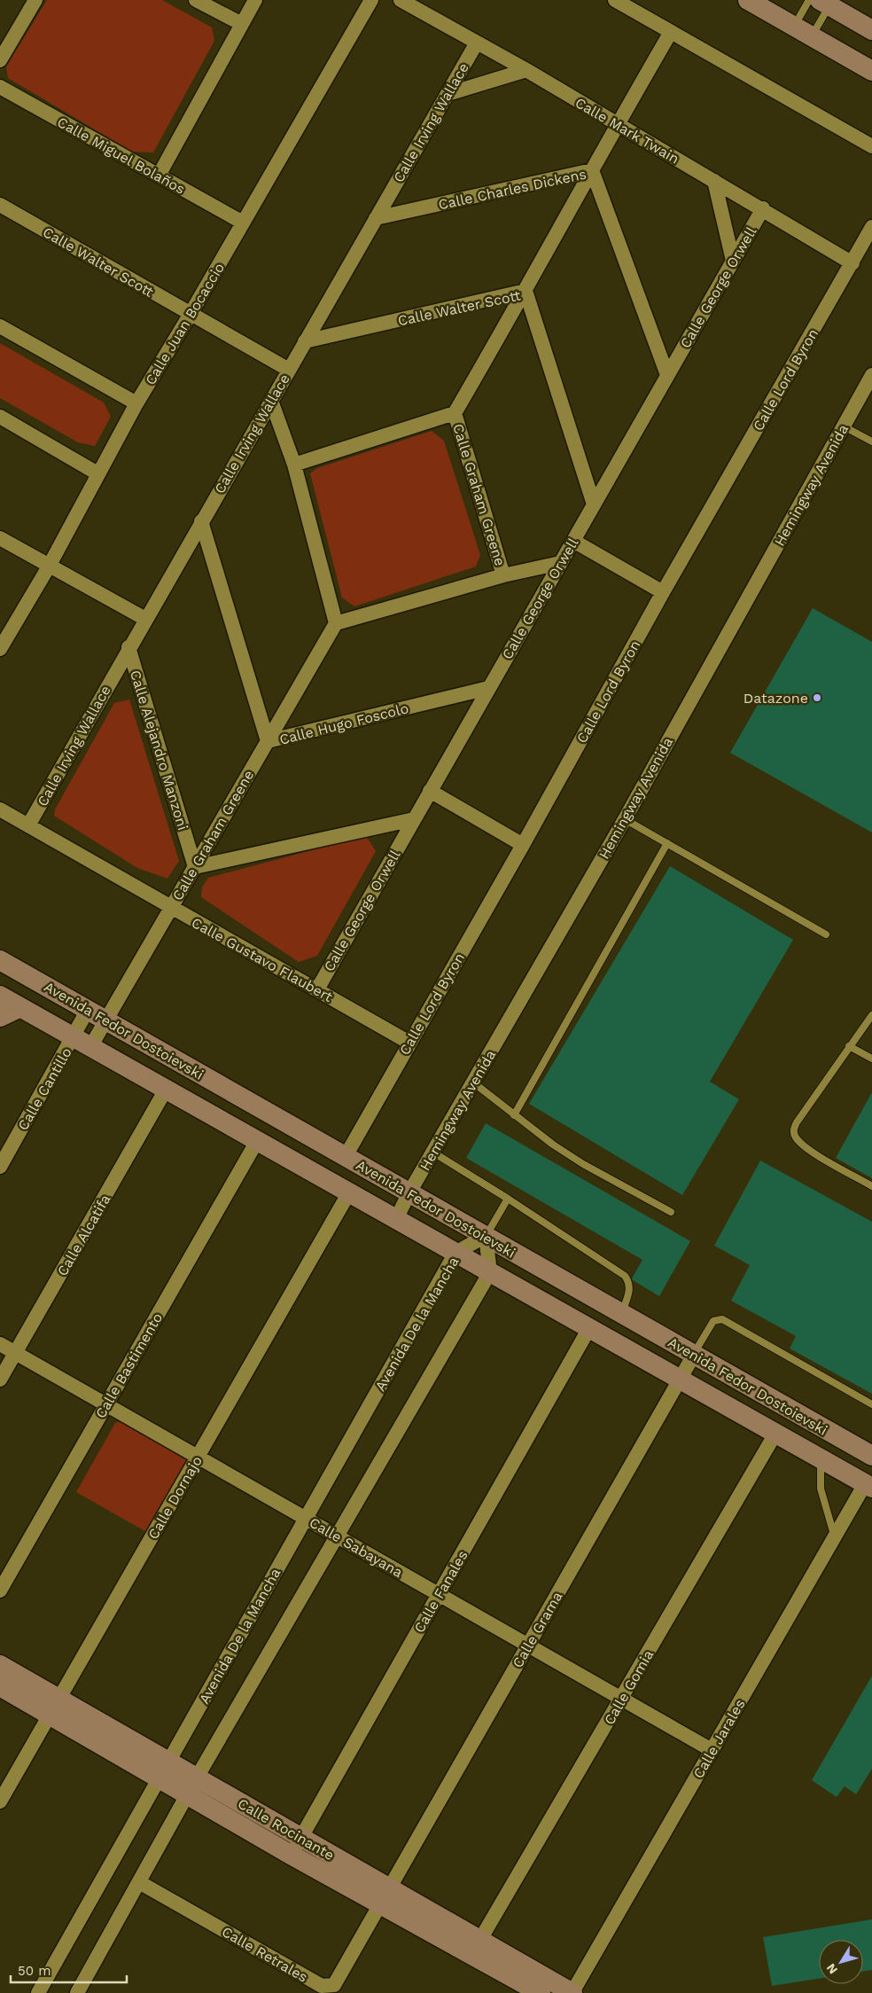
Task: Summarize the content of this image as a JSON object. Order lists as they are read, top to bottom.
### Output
{
  "streets": {
    "main road": ["Avenida Fedor Dostoievski", "Calle Rocinante"],
    "street": [
      "Calle Irving Wallace",
      "Calle Mark Twain",
      "Calle Miguel Bolaños",
      "Calle Charles Dickens",
      "Calle Walter Scott",
      "Calle George Orwell",
      "Calle Juan Bocaccio",
      "Calle Lord Byron",
      "Hemingway Avenida",
      "Calle Graham Greene",
      "Calle Hugo Foscolo",
      "Calle Alejandro Manzoni",
      "Calle Gustavo Flaubert",
      "Calle Cantillo",
      "Calle Alcatifa",
      "Avenida De la Mancha",
      "Calle Bastimento",
      "Calle Dornajo",
      "Calle Sabayana",
      "Calle Fanales",
      "Calle Grama",
      "Calle Gomia",
      "Calle Jarales",
      "Calle Retrales"
    ]
  },
  "crossings": [
    ["Calle Irving Wallace", "Calle Mark Twain"],
    ["Calle Irving Wallace", "Calle Charles Dickens"],
    ["Calle Irving Wallace", "Calle Walter Scott"],
    ["Calle Irving Wallace", "Calle Hugo Foscolo"],
    ["Calle Irving Wallace", "Calle Alejandro Manzoni"],
    ["Calle Irving Wallace", "Calle Gustavo Flaubert"],
    ["Calle Mark Twain", "Calle George Orwell"],
    ["Calle Mark Twain", "Calle Lord Byron"],
    ["Calle Mark Twain", "Calle Graham Greene"],
    ["Calle Miguel Bolaños", "Calle Juan Bocaccio"],
    ["Calle Charles Dickens", "Calle George Orwell"],
    ["Calle Charles Dickens", "Calle Graham Greene"],
    ["Calle Walter Scott", "Calle George Orwell"],
    ["Calle Walter Scott", "Calle Juan Bocaccio"],
    ["Calle Walter Scott", "Calle Graham Greene"],
    ["Calle George Orwell", "Calle Graham Greene"],
    ["Calle George Orwell", "Calle Hugo Foscolo"],
    ["Calle George Orwell", "Calle Gustavo Flaubert"],
    ["Calle Lord Byron", "Calle Gustavo Flaubert"],
    ["Calle Lord Byron", "Avenida Fedor Dostoievski"],
    ["Hemingway Avenida", "Avenida Fedor Dostoievski"],
    ["Calle Graham Greene", "Calle Hugo Foscolo"],
    ["Calle Graham Greene", "Calle Alejandro Manzoni"],
    ["Calle Graham Greene", "Calle Gustavo Flaubert"],
    ["Calle Graham Greene", "Avenida Fedor Dostoievski"],
    ["Calle Graham Greene", "Calle Cantillo"],
    ["Avenida Fedor Dostoievski", "Calle Cantillo"],
    ["Avenida Fedor Dostoievski", "Calle Alcatifa"],
    ["Avenida Fedor Dostoievski", "Avenida De la Mancha"],
    ["Avenida Fedor Dostoievski", "Calle Bastimento"],
    ["Avenida Fedor Dostoievski", "Calle Dornajo"],
    ["Avenida Fedor Dostoievski", "Calle Fanales"],
    ["Avenida Fedor Dostoievski", "Calle Grama"],
    ["Avenida Fedor Dostoievski", "Calle Gomia"],
    ["Avenida Fedor Dostoievski", "Calle Jarales"],
    ["Calle Alcatifa", "Calle Sabayana"],
    ["Avenida De la Mancha", "Calle Sabayana"],
    ["Avenida De la Mancha", "Calle Rocinante"],
    ["Calle Bastimento", "Calle Sabayana"],
    ["Calle Dornajo", "Calle Sabayana"],
    ["Calle Dornajo", "Calle Rocinante"],
    ["Calle Sabayana", "Calle Fanales"],
    ["Calle Sabayana", "Calle Grama"],
    ["Calle Sabayana", "Calle Gomia"],
    ["Calle Sabayana", "Calle Jarales"],
    ["Calle Fanales", "Calle Rocinante"],
    ["Calle Grama", "Calle Rocinante"],
    ["Calle Grama", "Calle Retrales"],
    ["Calle Gomia", "Calle Rocinante"],
    ["Calle Jarales", "Calle Rocinante"],
    ["Calle Rocinante", "Calle Retrales"]
  ],
  "places": ["Datazone"],
  "scale_bar": "50 m",
  "north": "bottom left"
}
